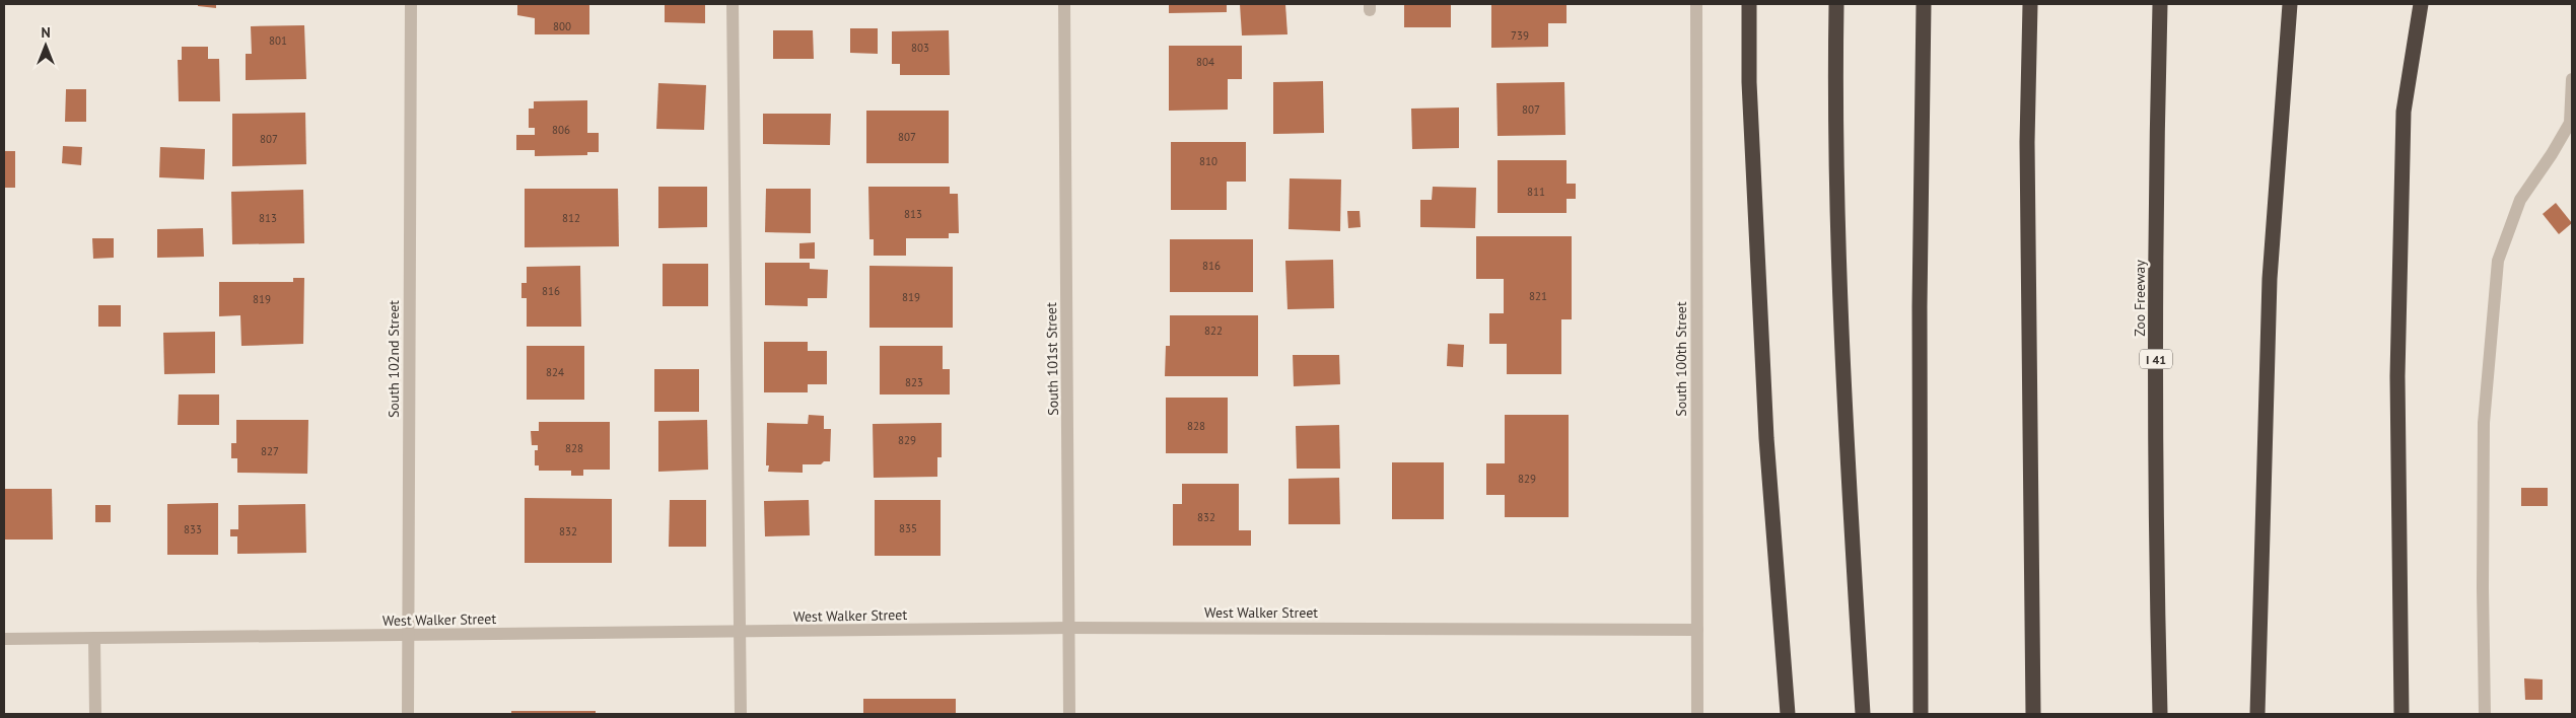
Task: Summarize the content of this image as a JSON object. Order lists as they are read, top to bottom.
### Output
{
  "streets": {
    "highway": ["Zoo Freeway", "I 41"],
    "street": [
      "South 102nd Street",
      "South 101st Street",
      "South 100th Street",
      "West Walker Street"
    ]
  },
  "crossings": [
    ["South 102nd Street", "West Walker Street"],
    ["South 101st Street", "West Walker Street"],
    ["South 100th Street", "West Walker Street"]
  ],
  "house_numbers": [
    "800",
    "739",
    "801",
    "803",
    "804",
    "807",
    "806",
    "807",
    "807",
    "810",
    "811",
    "813",
    "813",
    "812",
    "816",
    "816",
    "821",
    "819",
    "819",
    "822",
    "824",
    "823",
    "828",
    "829",
    "828",
    "827",
    "829",
    "832",
    "835",
    "833",
    "832"
  ],
  "north": "top"
}
